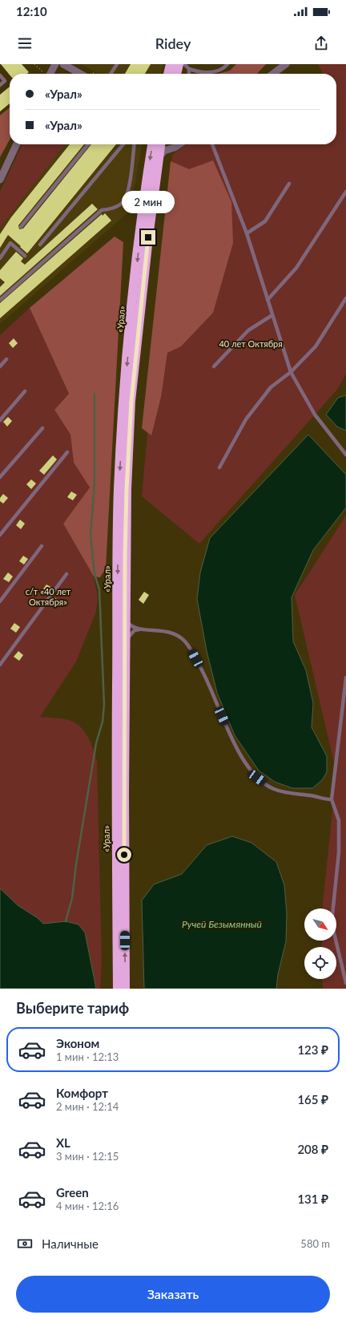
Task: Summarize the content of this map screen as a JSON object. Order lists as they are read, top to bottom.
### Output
{
  "streets": {
    "highway": ["«Урал»"]
  },
  "water": ["Ручей Безымянный"],
  "parks": ["40 лет Октября", "с/т «40 лет Октября»"],
  "north": "bottom right",
  "page": {
    "status": "12:10",
    "header": "Ridey",
    "banner": ["«Урал»", "«Урал»"],
    "bubble": "2 мин",
    "heading": "Выберите тариф",
    "list": [
      {
        "name": "Эконом",
        "note": "1 мин · 12:13",
        "value": "123 ₽"
      },
      {
        "name": "Комфорт",
        "note": "2 мин · 12:14",
        "value": "165 ₽"
      },
      {
        "name": "XL",
        "note": "3 мин · 12:15",
        "value": "208 ₽"
      },
      {
        "name": "Green",
        "note": "4 мин · 12:16",
        "value": "131 ₽"
      }
    ],
    "pay": ["Наличные", "580 m"],
    "buttons": "Заказать"
  }
}
